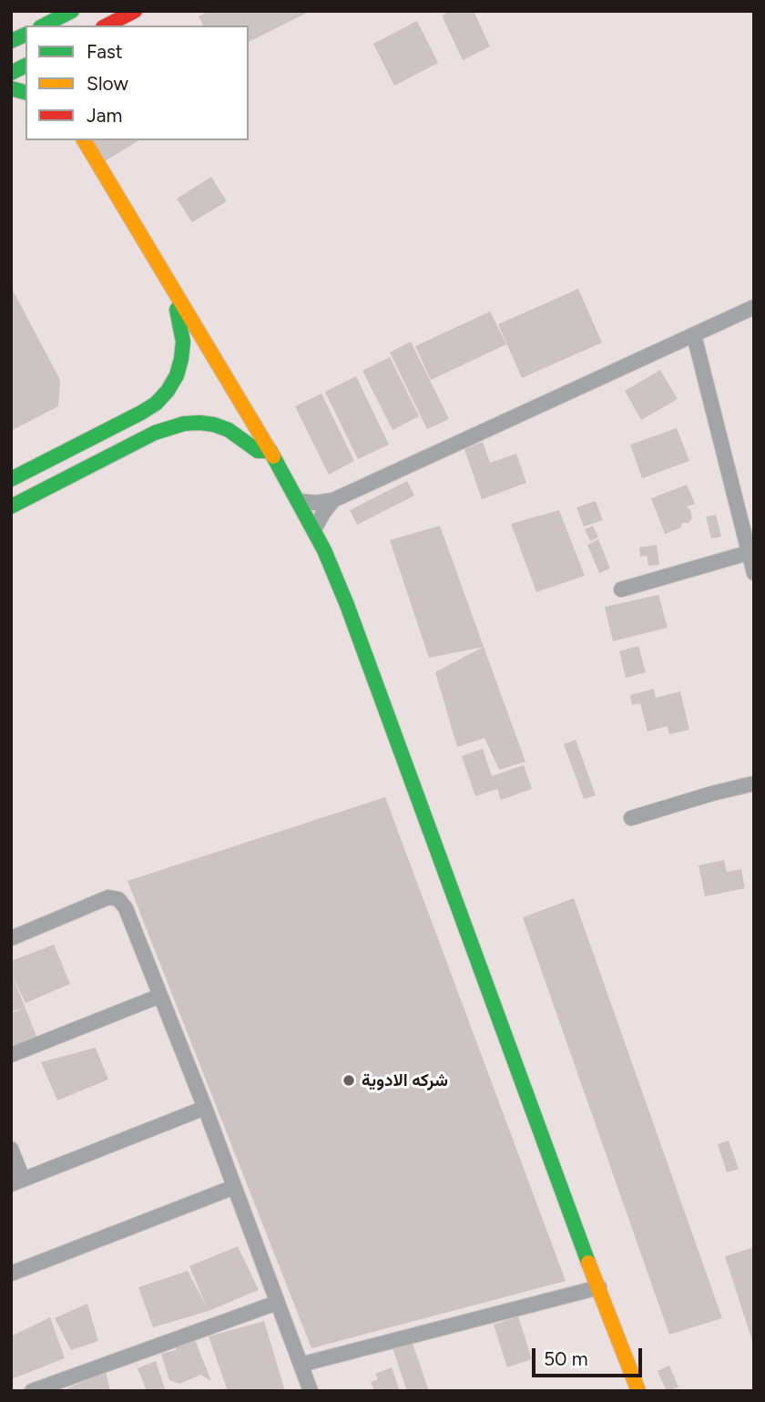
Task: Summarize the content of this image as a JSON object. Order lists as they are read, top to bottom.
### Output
{
  "places": ["شركه الادوية"],
  "legend": ["Fast", "Slow", "Jam"],
  "scale_bar": "50 m"
}
